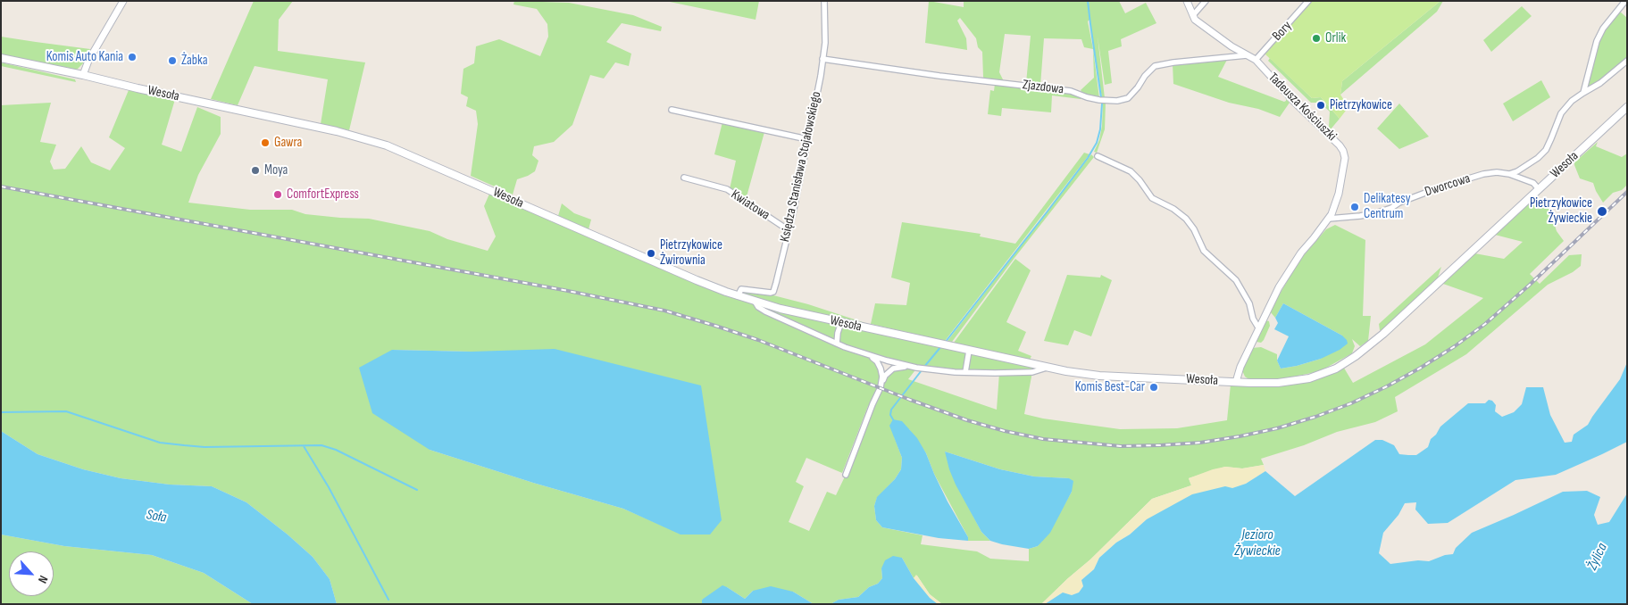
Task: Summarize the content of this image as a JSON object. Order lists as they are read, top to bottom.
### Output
{
  "streets": {
    "main road": ["Wesoła"],
    "street": [
      "Bory",
      "Zjazdowa",
      "Tadeusza Kościuszki",
      "Księdza Stanisława Stojałowskiego",
      "Dworcowa",
      "Kwiatowa"
    ]
  },
  "crossings": [
    ["Bory", "Tadeusza Kościuszki"],
    ["Zjazdowa", "Tadeusza Kościuszki"],
    ["Zjazdowa", "Księdza Stanisława Stojałowskiego"],
    ["Wesoła", "Tadeusza Kościuszki"],
    ["Wesoła", "Księdza Stanisława Stojałowskiego"],
    ["Wesoła", "Dworcowa"],
    ["Tadeusza Kościuszki", "Dworcowa"],
    ["Księdza Stanisława Stojałowskiego", "Kwiatowa"]
  ],
  "water": ["Soła", "Jezioro Żywieckie", "Żylica"],
  "places": [
    "Orlik",
    "Komis Auto Kania",
    "Żabka",
    "Pietrzykowice",
    "Gawra",
    "Moya",
    "ComfortExpress",
    "Delikatesy Centrum",
    "Pietrzykowice Żywieckie",
    "Pietrzykowice Żwirownia",
    "Komis Best-Car"
  ],
  "north": "bottom right"
}
